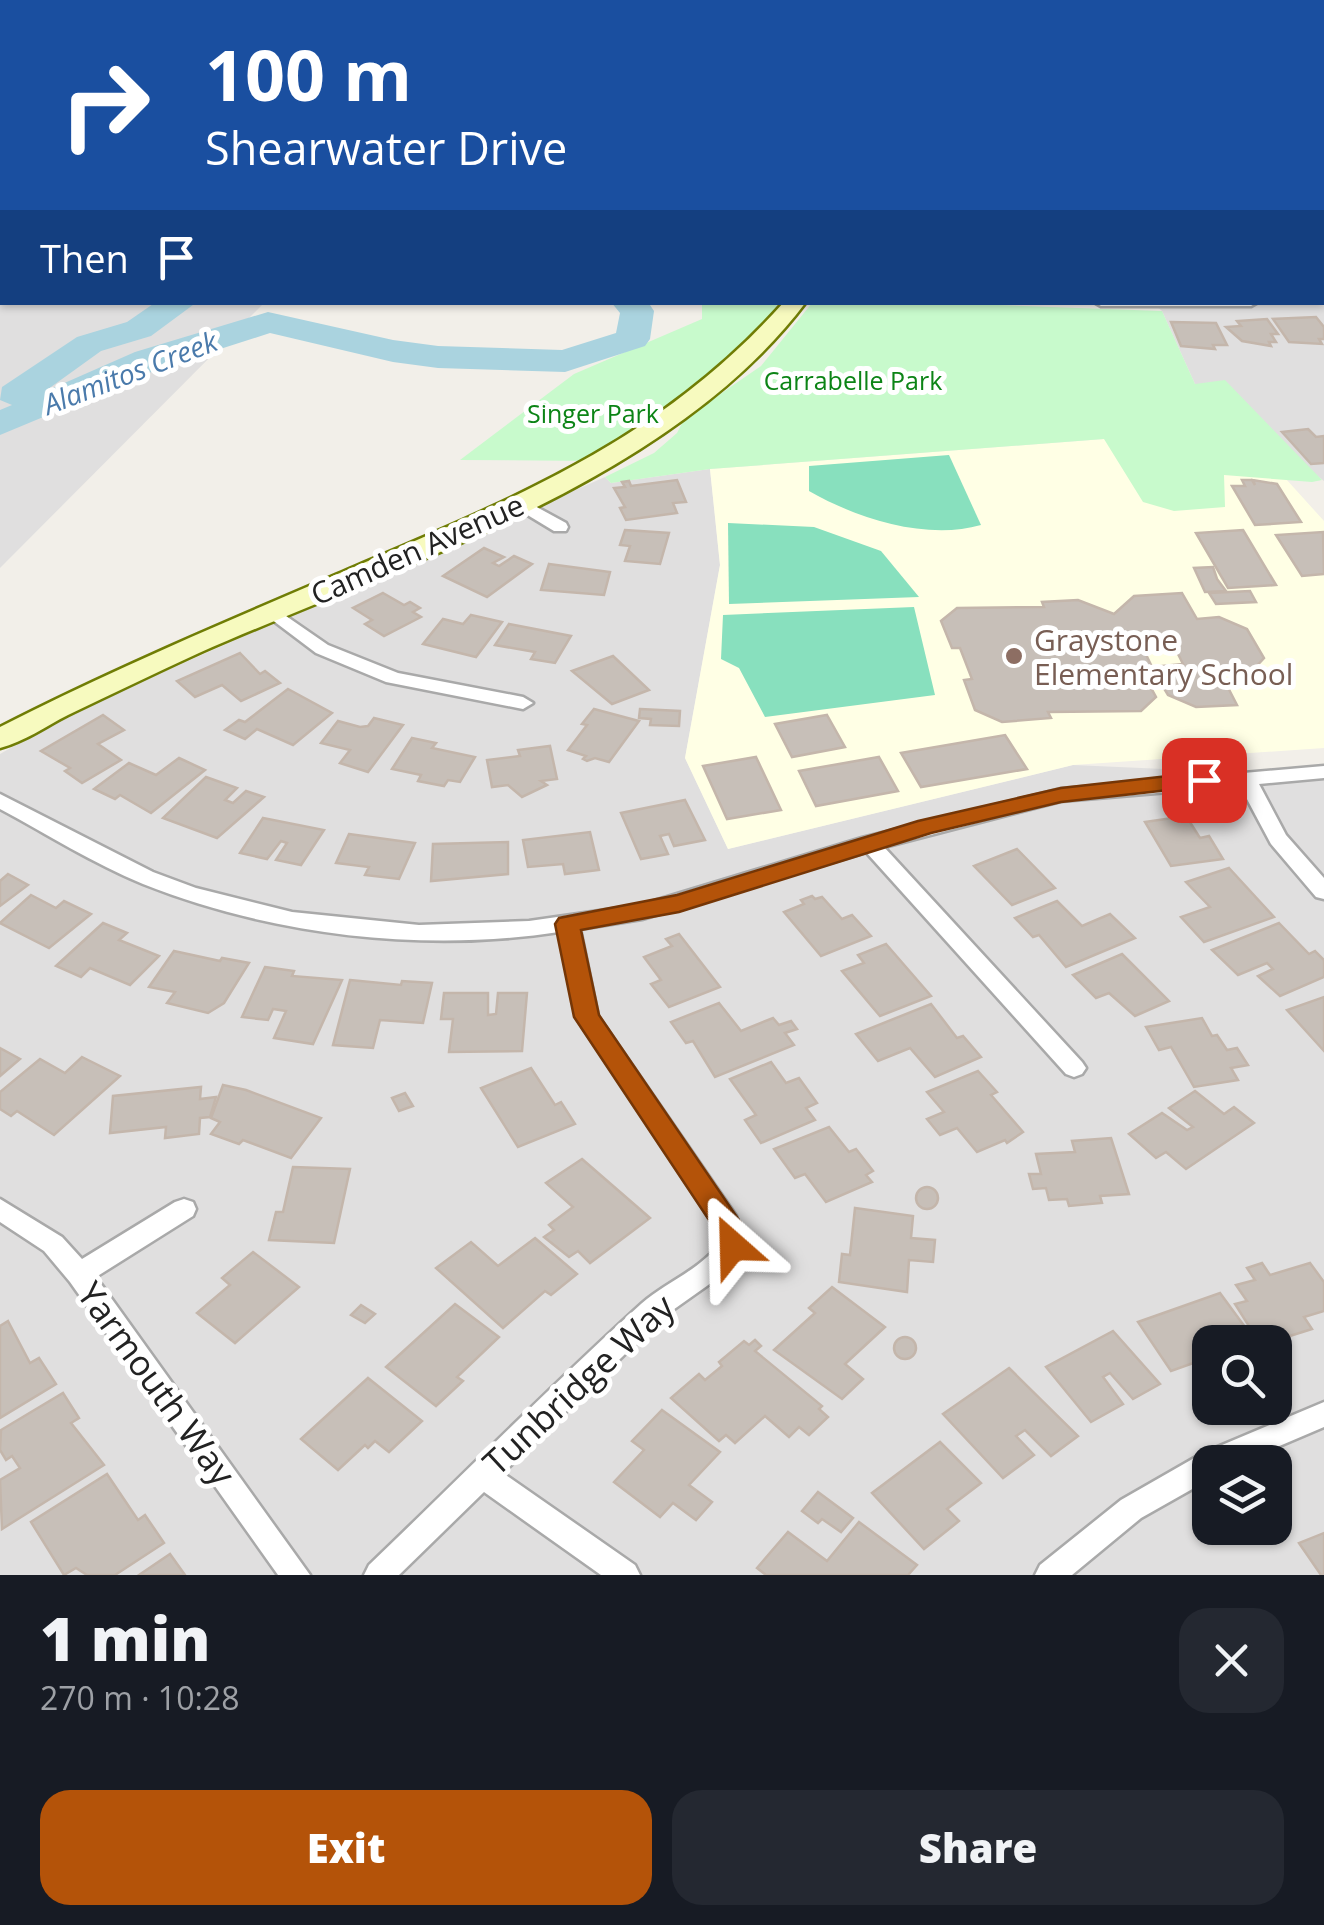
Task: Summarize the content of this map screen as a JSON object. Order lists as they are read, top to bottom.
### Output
{
  "streets": {
    "street": ["Camden Avenue", "Yarmouth Way", "Tunbridge Way"]
  },
  "water": ["Alamitos Creek"],
  "parks": ["Carrabelle Park", "Singer Park"],
  "places": ["Graystone Elementary School"],
  "page": {
    "turn": ["100 m", "Shearwater Drive"],
    "then": "Then",
    "heading": ["1 min", "270 m · 10:28"],
    "buttons": ["Exit", "Share"]
  }
}
